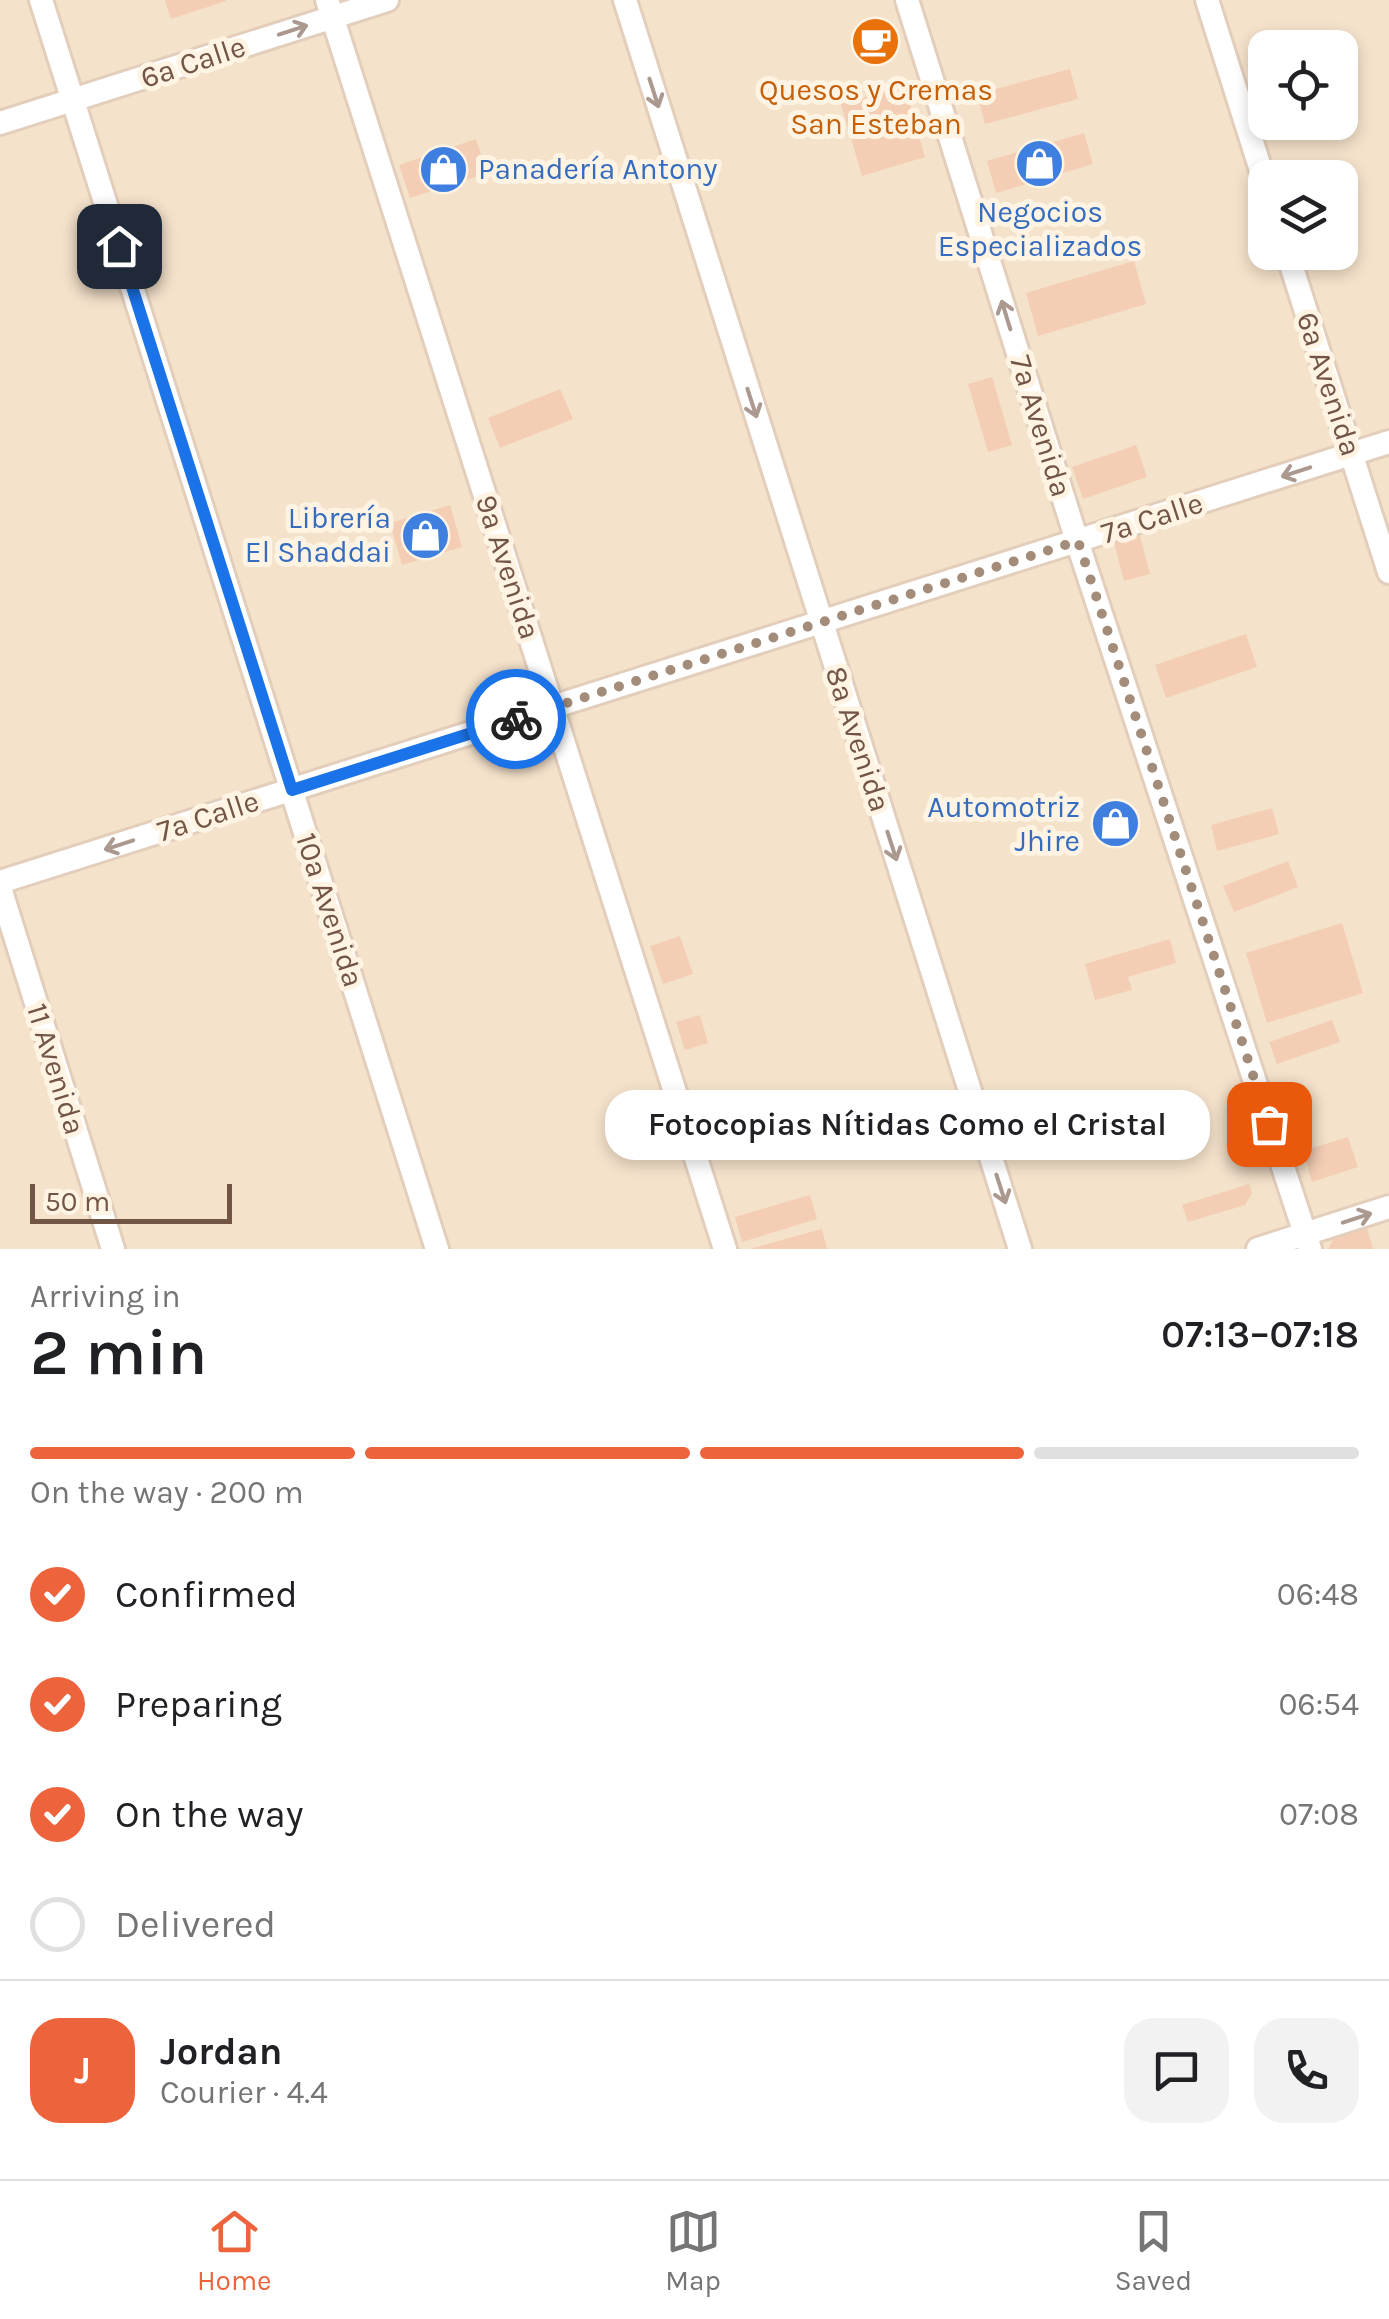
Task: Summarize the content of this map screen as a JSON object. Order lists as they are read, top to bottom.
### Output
{
  "streets": {
    "street": [
      "6a Calle",
      "6a Avenida",
      "7a Avenida",
      "7a Calle",
      "9a Avenida",
      "8a Avenida",
      "10a Avenida",
      "11 Avenida"
    ]
  },
  "crossings": [
    ["6a Calle", "9a Avenida"],
    ["6a Calle", "10a Avenida"],
    ["6a Avenida", "7a Calle"],
    ["7a Avenida", "7a Calle"],
    ["7a Calle", "9a Avenida"],
    ["7a Calle", "8a Avenida"],
    ["7a Calle", "10a Avenida"],
    ["7a Calle", "11 Avenida"]
  ],
  "one_way": [
    "6a Calle",
    "7a Avenida",
    "7a Calle",
    "8a Avenida"
  ],
  "places": {
    "cafe": ["Quesos y Cremas San Esteban"],
    "shop": [
      "Negocios Especializados",
      "Panadería Antony",
      "Librería El Shaddai",
      "Automotriz Jhire"
    ],
    "other": ["Fotocopias Nítidas Como el Cristal"]
  },
  "scale_bar": "50 m",
  "page": {
    "bubble": "Fotocopias Nítidas Como el Cristal",
    "scale": "50 m",
    "heading": ["2 min", "Arriving in", "07:13–07:18"],
    "panel": ["Jordan", "Courier · 4.4"],
    "bar": "On the way · 200 m",
    "list": [
      ["Confirmed", "06:48"],
      ["Preparing", "06:54"],
      ["On the way", "07:08"],
      "Delivered"
    ],
    "round": "J",
    "tabs": ["Home", "Map", "Saved"]
  }
}
